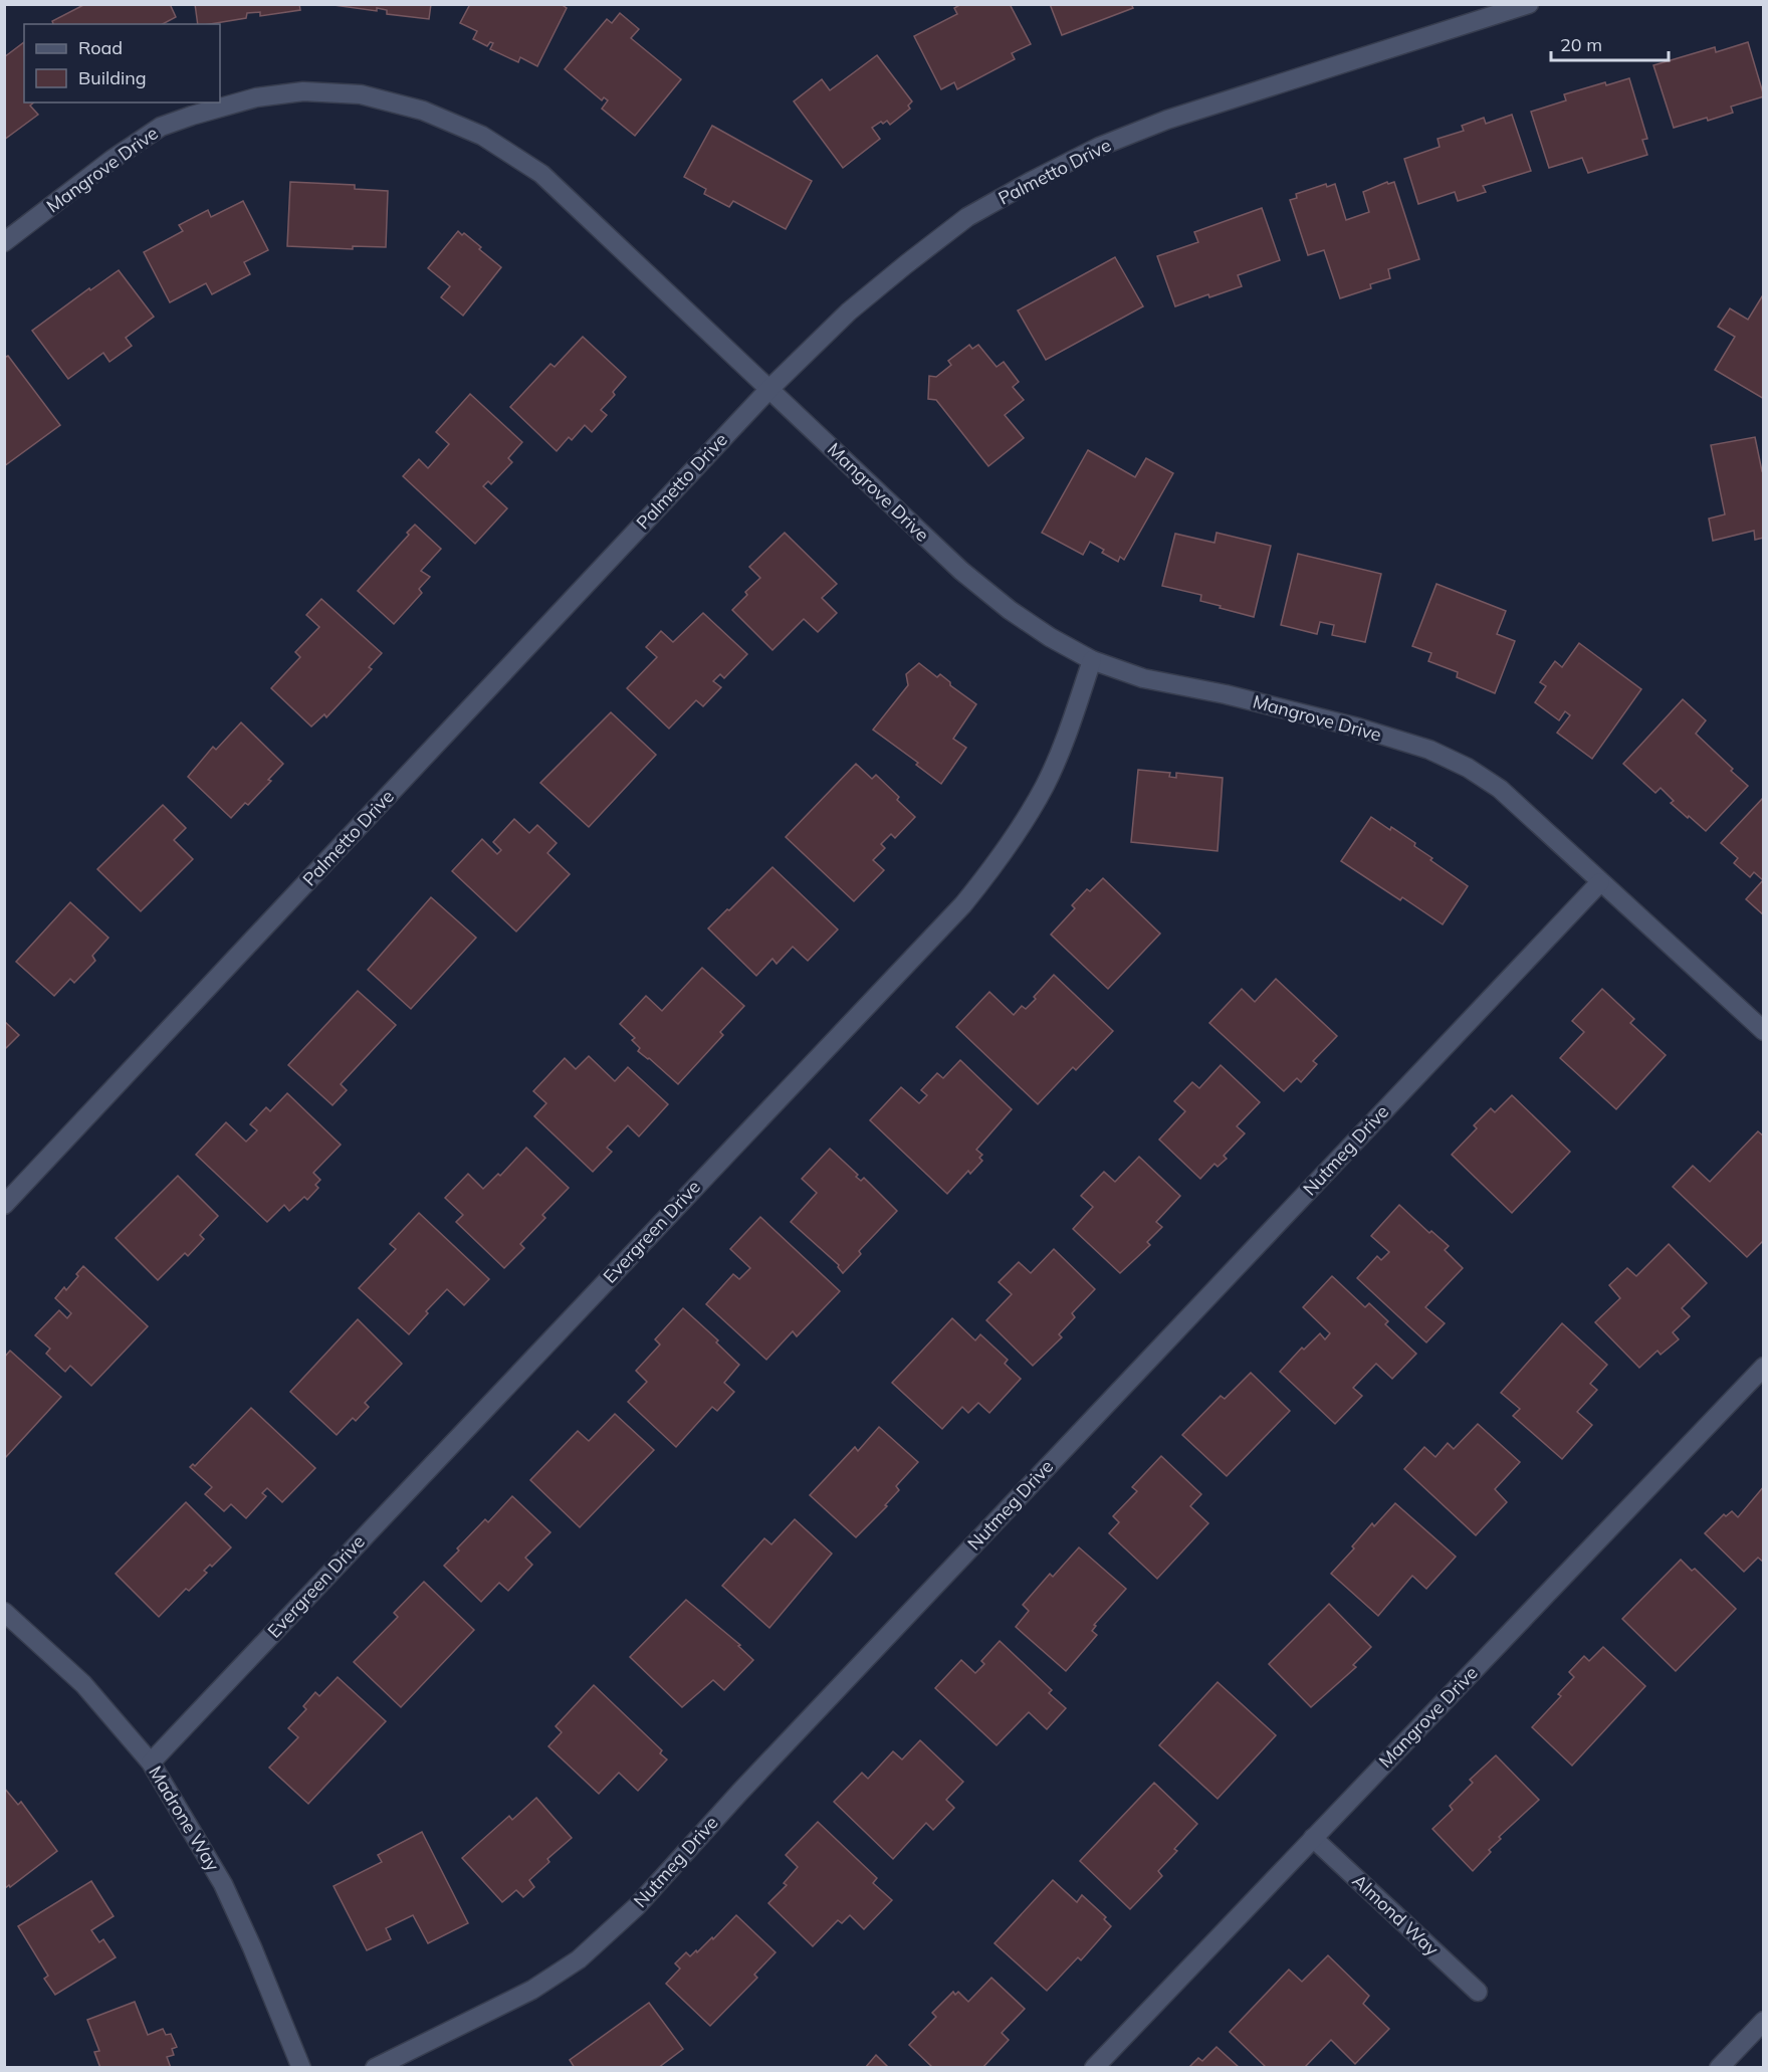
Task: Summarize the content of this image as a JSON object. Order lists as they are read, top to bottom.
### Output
{
  "streets": {
    "street": [
      "Mangrove Drive",
      "Palmetto Drive",
      "Nutmeg Drive",
      "Evergreen Drive",
      "Madrone Way",
      "Almond Way"
    ]
  },
  "crossings": [
    ["Mangrove Drive", "Palmetto Drive"],
    ["Mangrove Drive", "Nutmeg Drive"],
    ["Mangrove Drive", "Evergreen Drive"],
    ["Mangrove Drive", "Almond Way"],
    ["Evergreen Drive", "Madrone Way"]
  ],
  "legend": ["Road", "Building"],
  "scale_bar": "20 m"
}
